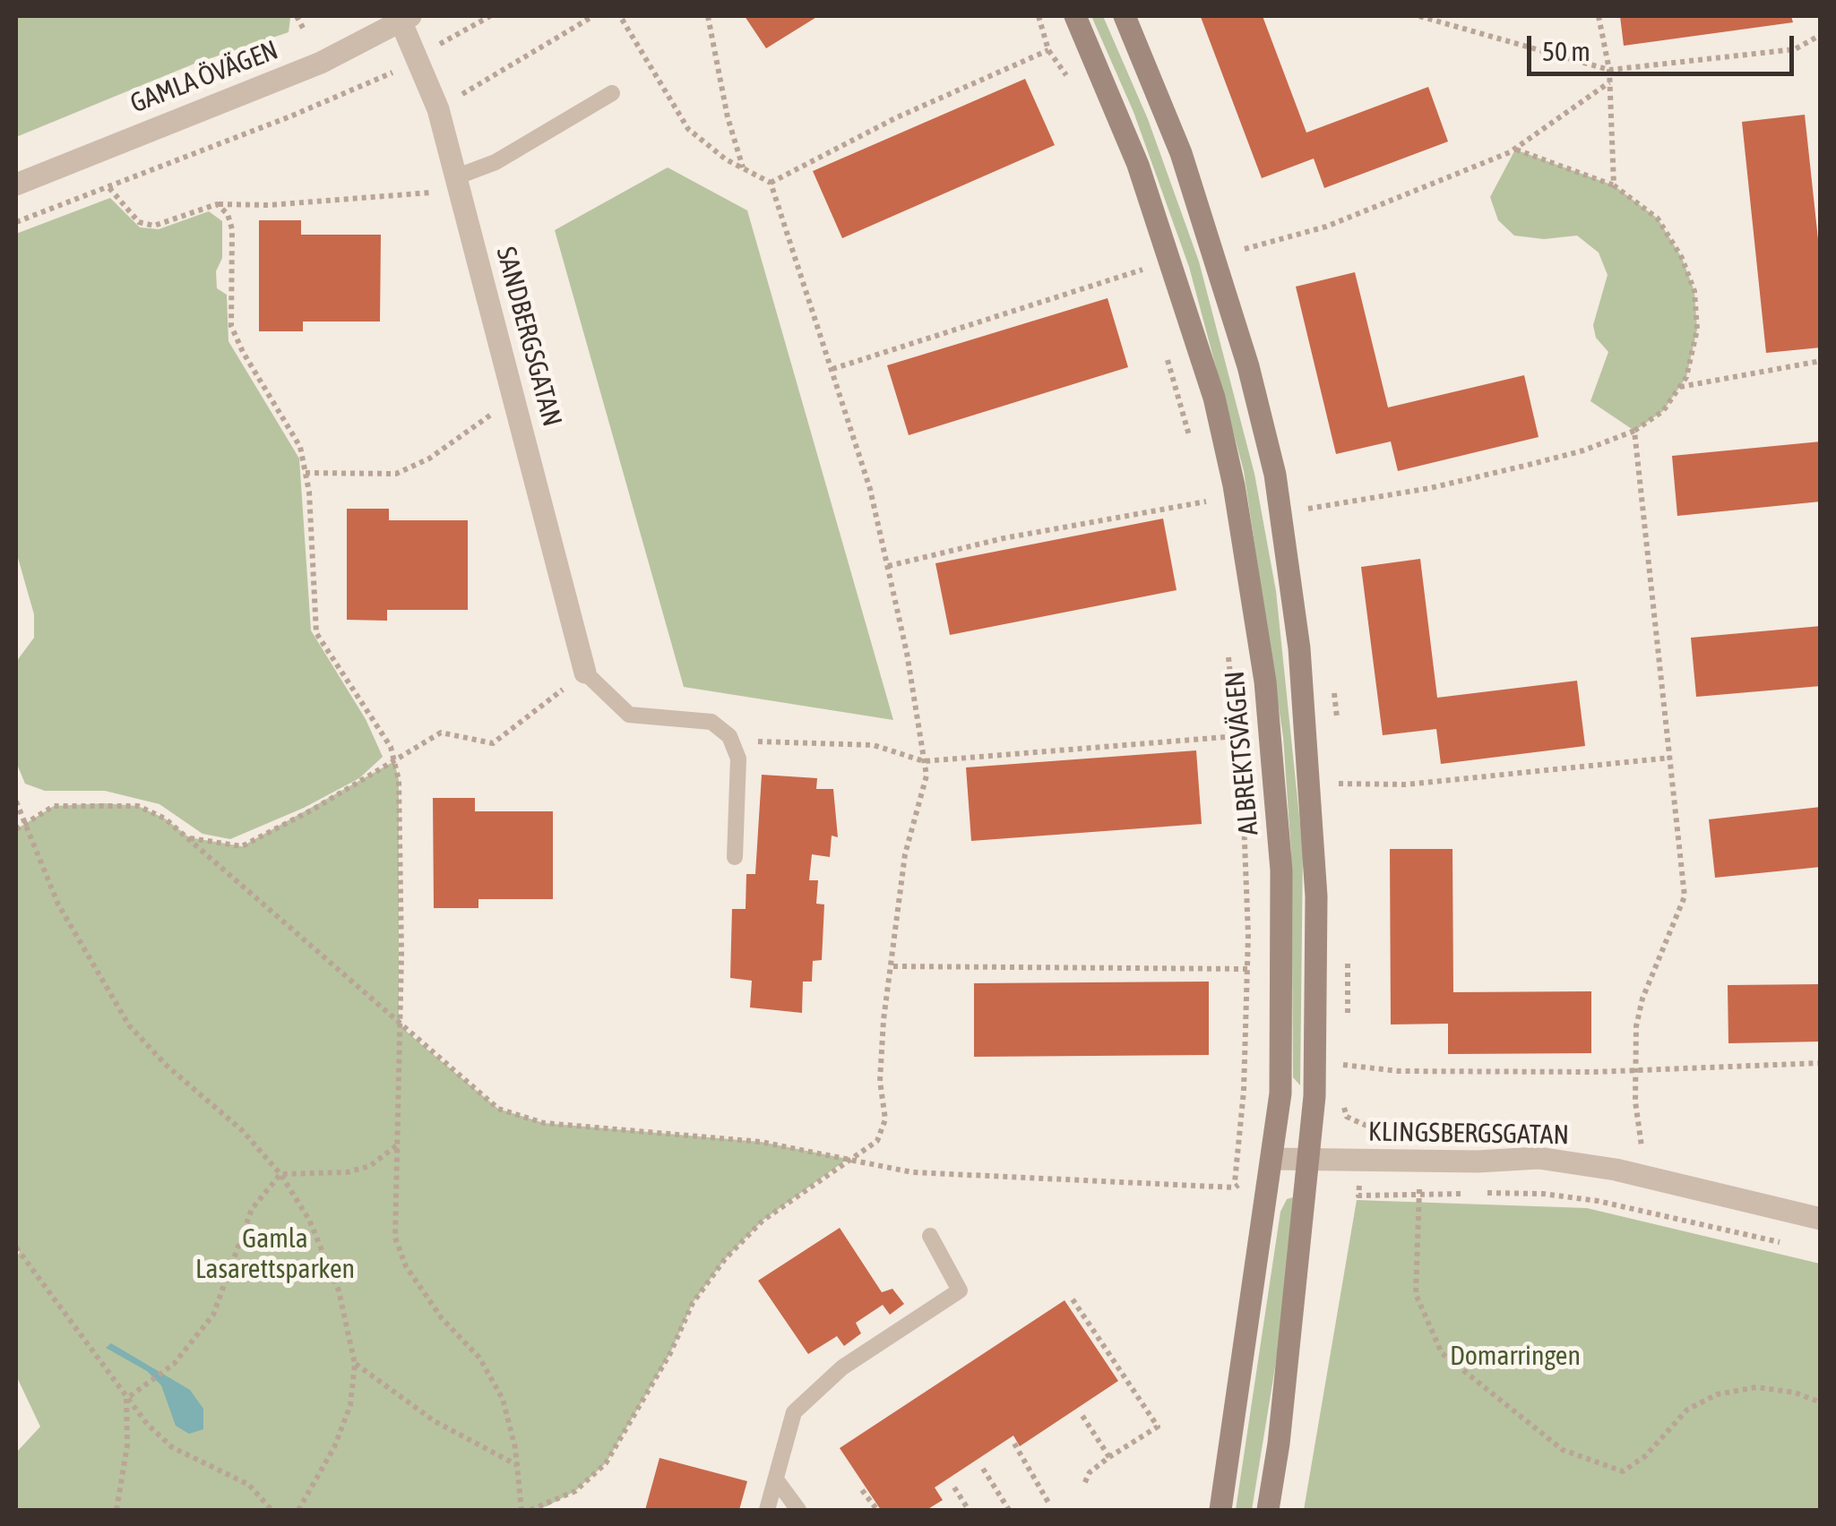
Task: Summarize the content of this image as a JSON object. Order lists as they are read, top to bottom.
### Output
{
  "streets": {
    "main road": ["ALBREKTSVÄGEN"],
    "street": ["GAMLA ÖVÄGEN", "SANDBERGSGATAN", "KLINGSBERGSGATAN"]
  },
  "crossings": [
    ["GAMLA ÖVÄGEN", "SANDBERGSGATAN"],
    ["ALBREKTSVÄGEN", "KLINGSBERGSGATAN"]
  ],
  "parks": ["Gamla Lasarettsparken", "Domarringen"],
  "scale_bar": "50 m"
}
